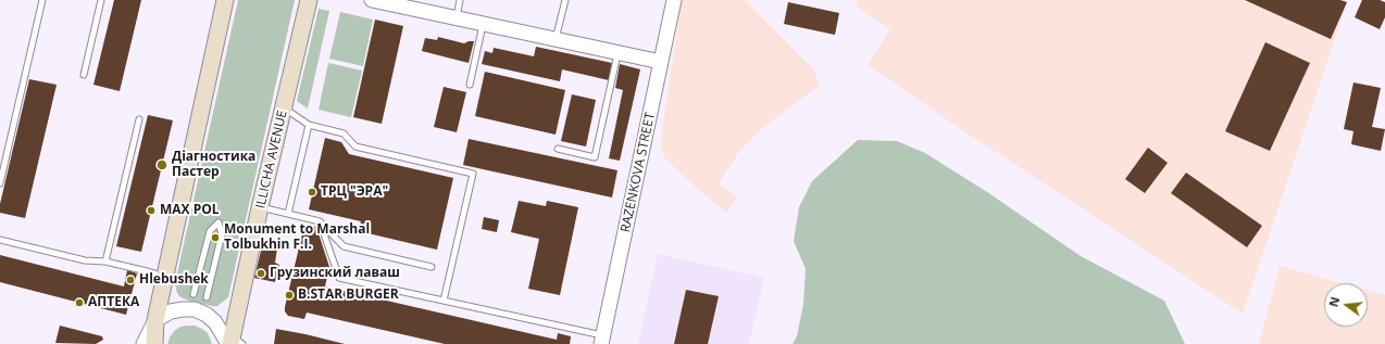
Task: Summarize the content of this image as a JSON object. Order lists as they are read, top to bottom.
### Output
{
  "streets": {
    "main road": ["ILLICHA AVENUE"],
    "street": ["RAZENKOVA STREET"]
  },
  "places": [
    "Діагностика Пастер",
    "ТРЦ \"ЭРА\"",
    "MAX POL",
    "Monument to Marshal Tolbukhin F.I.",
    "Грузинский лаваш",
    "Hlebushek",
    "B.STAR BURGER",
    "АПТЕКА"
  ],
  "north": "left"
}
